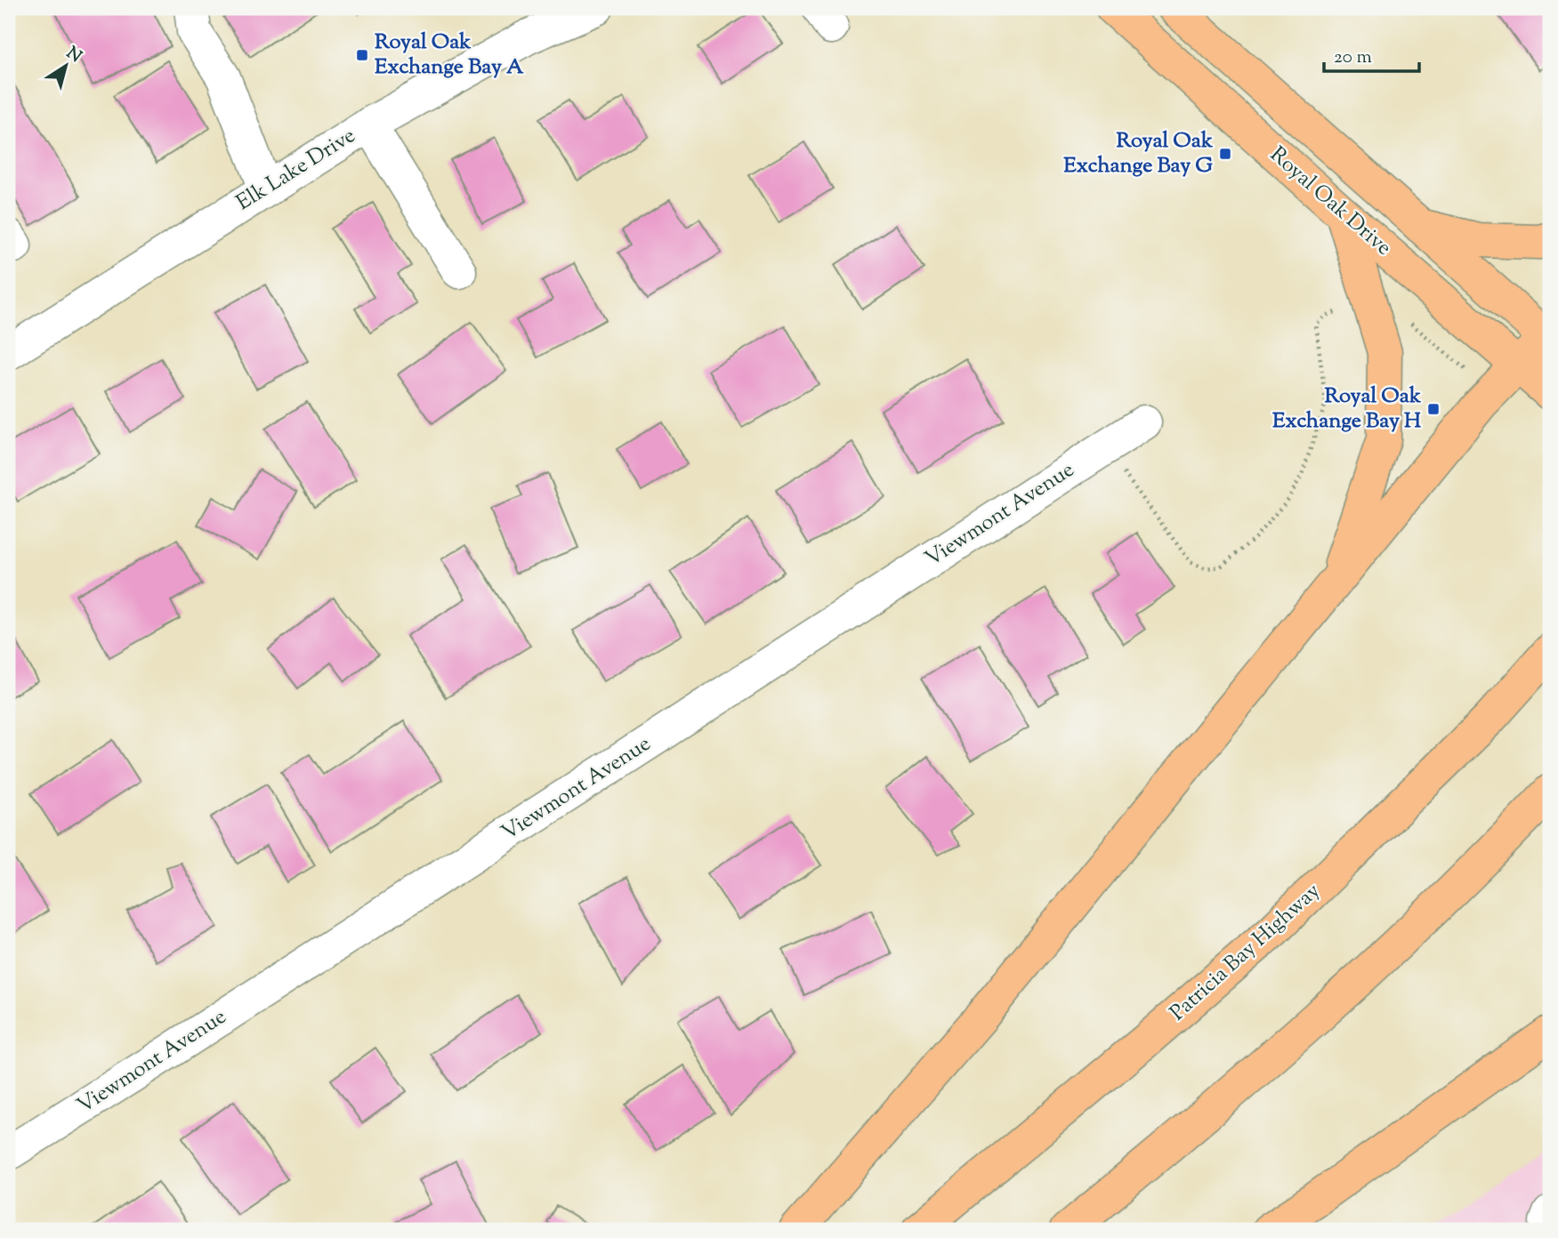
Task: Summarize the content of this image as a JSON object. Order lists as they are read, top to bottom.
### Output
{
  "streets": {
    "main road": ["Royal Oak Drive", "Patricia Bay Highway"],
    "street": ["Elk Lake Drive", "Viewmont Avenue"]
  },
  "places": {
    "transit": ["Royal Oak Exchange Bay A", "Royal Oak Exchange Bay G", "Royal Oak Exchange Bay H"]
  },
  "scale_bar": "20 m",
  "north": "top right"
}
